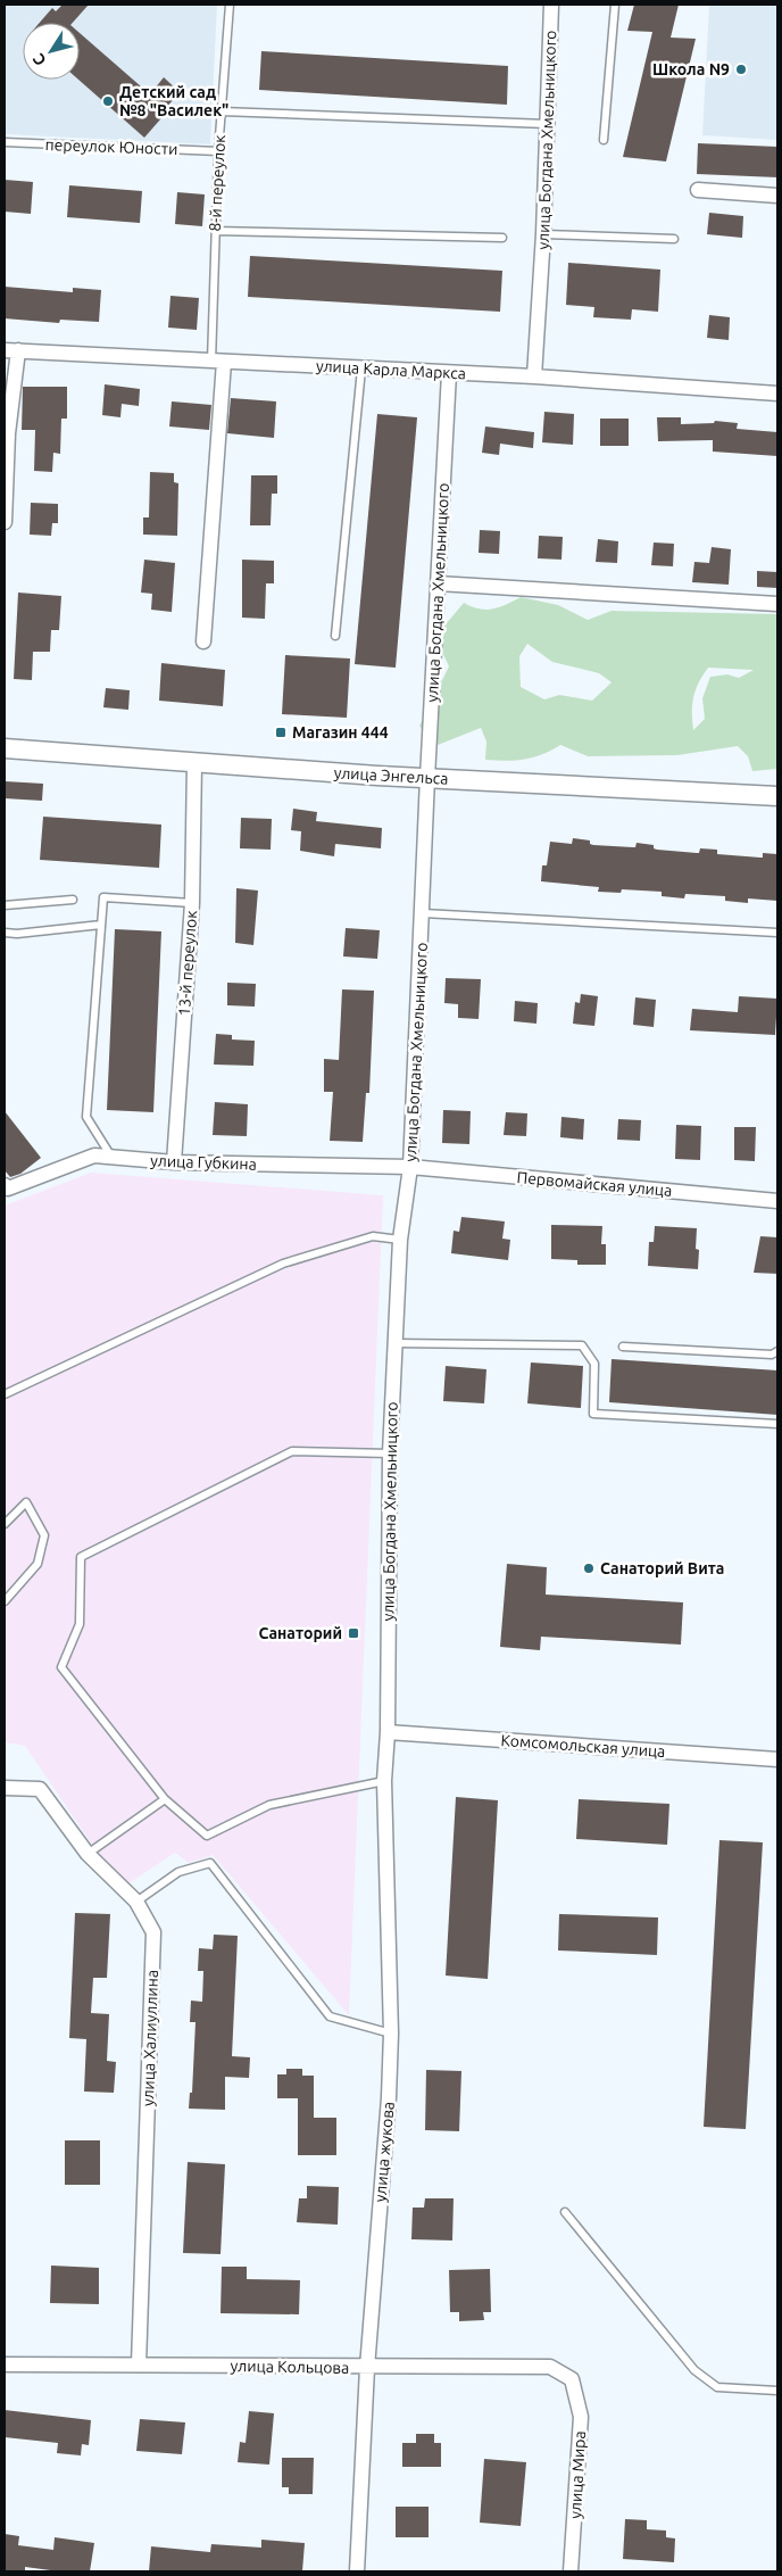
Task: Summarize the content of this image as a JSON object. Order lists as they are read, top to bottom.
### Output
{
  "streets": {
    "street": [
      "улица Богдана Хмельницкого",
      "8-й переулок",
      "улица Карла Маркса",
      "улица Энгельса",
      "13-й переулок",
      "улица Губкина",
      "Первомайская улица",
      "Комсомольская улица",
      "улица Халиуллина",
      "улица жукова",
      "улица Кольцова",
      "улица Мира"
    ],
    "lane": ["переулок Юности"]
  },
  "crossings": [
    ["улица Богдана Хмельницкого", "улица Карла Маркса"],
    ["улица Богдана Хмельницкого", "улица Энгельса"],
    ["улица Богдана Хмельницкого", "улица Губкина"],
    ["улица Богдана Хмельницкого", "Первомайская улица"],
    ["улица Богдана Хмельницкого", "Комсомольская улица"],
    ["улица Богдана Хмельницкого", "улица жукова"],
    ["переулок Юности", "8-й переулок"],
    ["8-й переулок", "улица Карла Маркса"],
    ["улица Энгельса", "13-й переулок"],
    ["13-й переулок", "улица Губкина"],
    ["улица Губкина", "Первомайская улица"],
    ["Комсомольская улица", "улица жукова"],
    ["улица Халиуллина", "улица Кольцова"],
    ["улица жукова", "улица Кольцова"],
    ["улица Кольцова", "улица Мира"]
  ],
  "places": {
    "other": ["Школа N9", "Детский сад №8 \"Василек\"", "Санаторий Вита"],
    "transit": ["Магазин 444", "Санаторий"]
  },
  "north": "bottom left"
}
